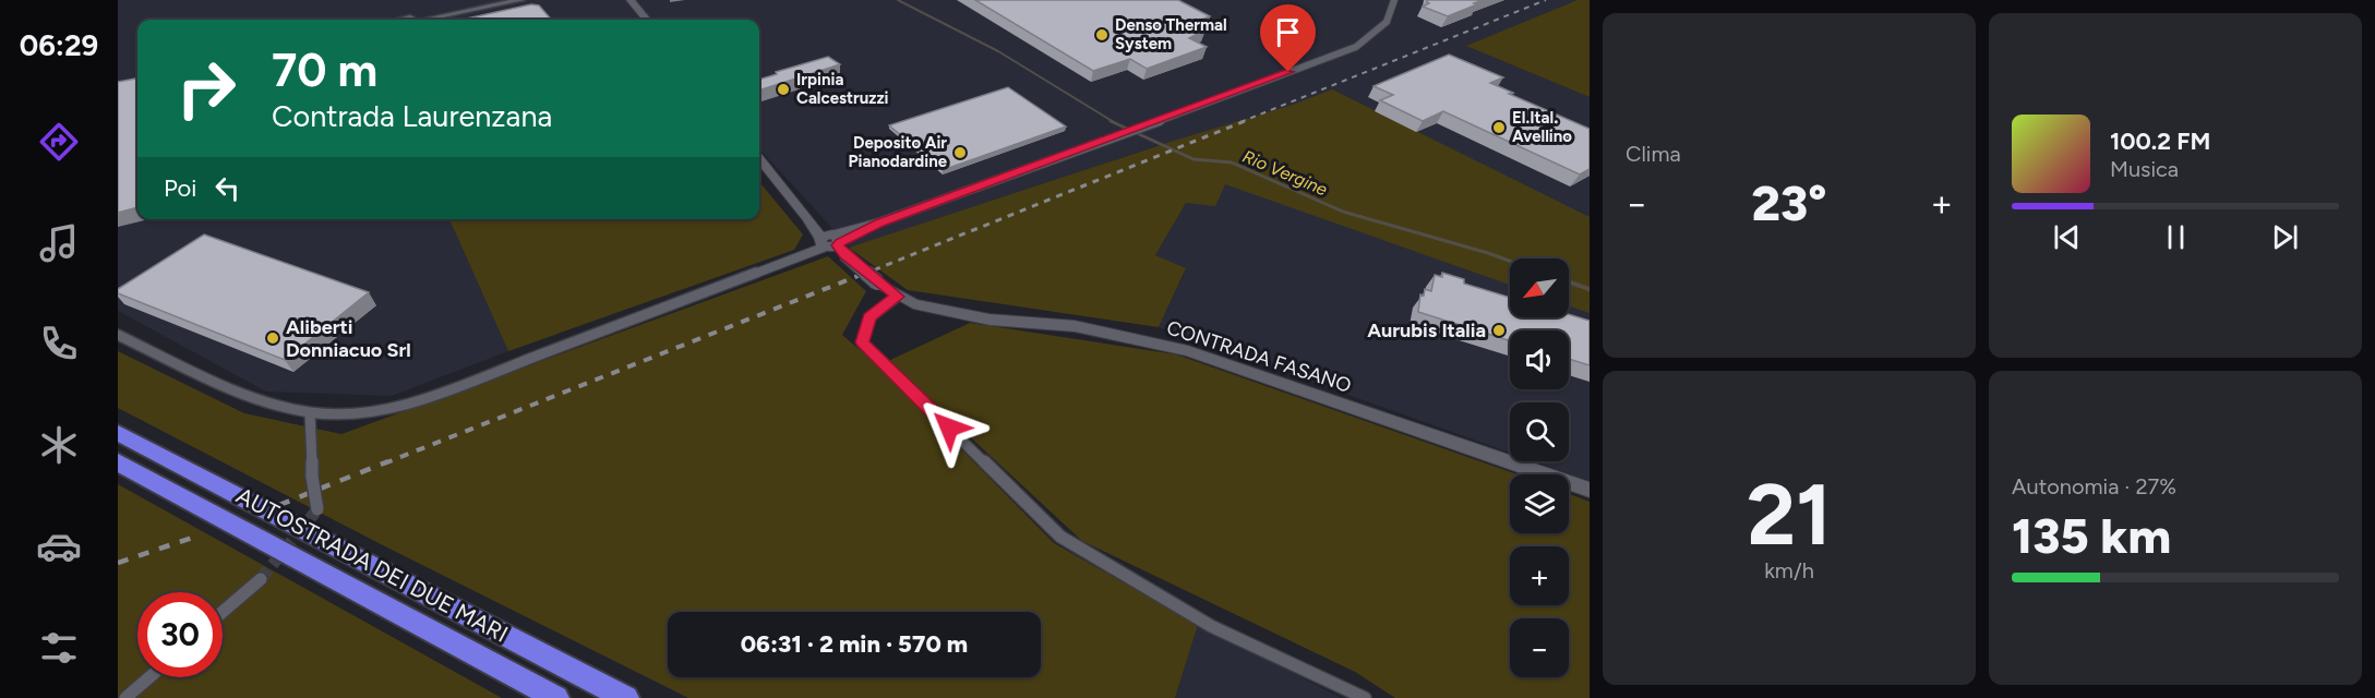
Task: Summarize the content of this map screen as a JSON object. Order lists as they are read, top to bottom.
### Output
{
  "streets": {
    "highway": ["AUTOSTRADA DEI DUE MARI"],
    "main road": ["CONTRADA FASANO"]
  },
  "water": ["Rio Vergine"],
  "places": [
    "Denso Thermal System",
    "Irpinia Calcestruzzi",
    "El.Ital. Avellino",
    "Deposito Air Pianodardine",
    "Aurubis Italia",
    "Aliberti Donniacuo Srl"
  ],
  "north": "bottom left",
  "page": {
    "tabs": "06:29",
    "tile": [
      "Clima",
      ["21", "km/h"],
      ["Autonomia · 27%", "135 km"]
    ],
    "turn": ["70 m", "Contrada Laurenzana"],
    "song": ["100.2 FM", "Musica"],
    "then": "Poi",
    "heat": ["−", "23°", "+"],
    "map_buttons": ["+", "−"],
    "limit": "30",
    "trip": "06:31 · 2 min · 570 m"
  }
}
